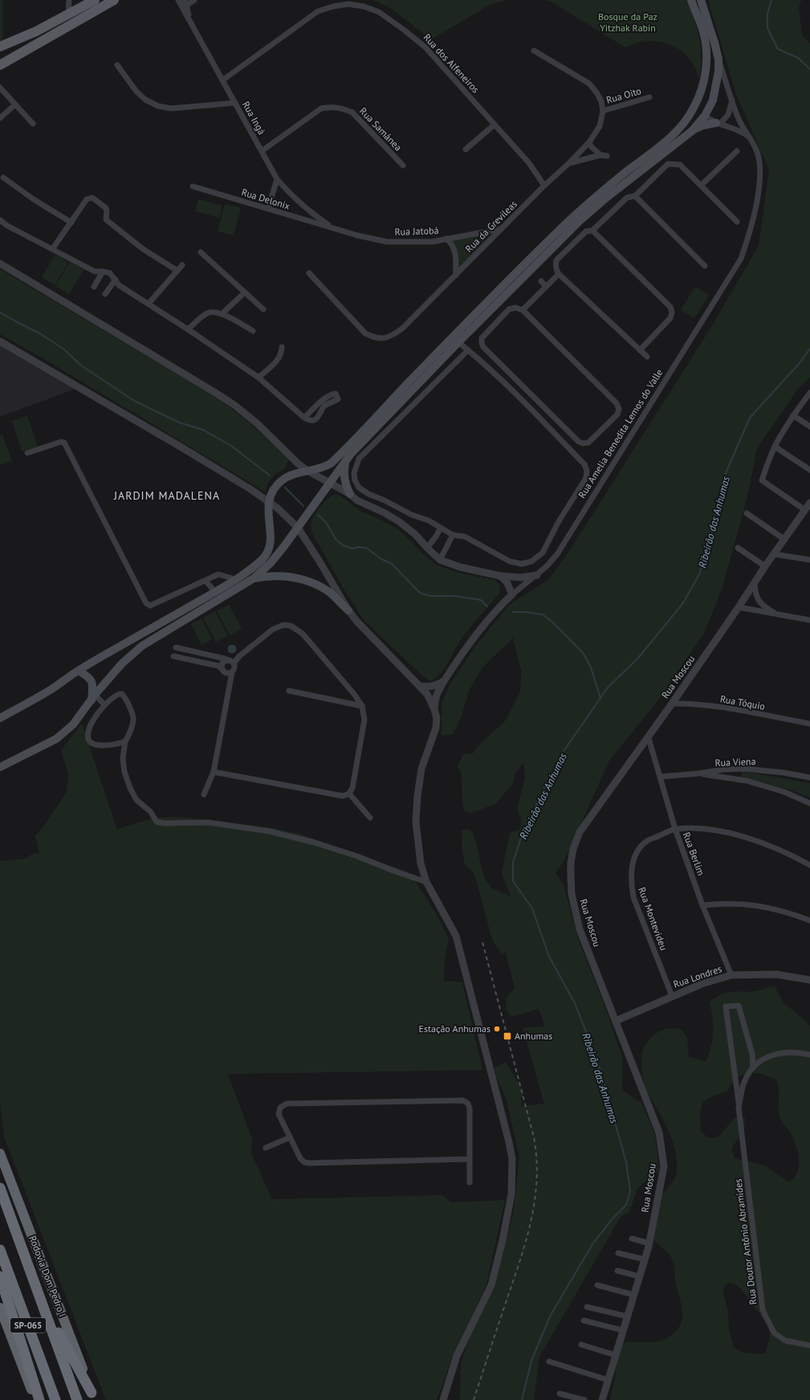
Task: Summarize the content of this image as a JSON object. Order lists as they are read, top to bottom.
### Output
{
  "streets": {
    "highway": ["Rodovia Dom Pedro I", "SP-065"],
    "street": [
      "Rua dos Alfeneiros",
      "Rua Oito",
      "Rua Ingá",
      "Rua Samánea",
      "Rua Delonix",
      "Rua da Grevileas",
      "Rua Jatobá",
      "Rua Amelia Benedita Lemos do Valle",
      "Rua Moscou",
      "Rua Tóquio",
      "Rua Viena",
      "Rua Berlim",
      "Rua Montevideu",
      "Rua Londres",
      "Rua Doutor Antônio Abramides"
    ]
  },
  "crossings": [
    ["Rua dos Alfeneiros", "Rua Ingá"],
    ["Rua dos Alfeneiros", "Rua da Grevileas"],
    ["Rua Oito", "Rua da Grevileas"],
    ["Rua Ingá", "Rua Samánea"],
    ["Rua Ingá", "Rua Delonix"],
    ["Rua Ingá", "Rua Jatobá"],
    ["Rua Delonix", "Rua Jatobá"],
    ["Rua da Grevileas", "Rua Jatobá"],
    ["Rua Moscou", "Rua Tóquio"],
    ["Rua Moscou", "Rua Berlim"],
    ["Rua Moscou", "Rua Londres"],
    ["Rua Viena", "Rua Berlim"],
    ["Rua Berlim", "Rua Montevideu"],
    ["Rua Berlim", "Rua Londres"],
    ["Rua Montevideu", "Rua Londres"]
  ],
  "districts": ["JARDIM MADALENA"],
  "water": ["Ribeirão das Anhumas"],
  "parks": ["Bosque da Paz Yitzhak Rabin"],
  "places": {
    "other": ["Estação Anhumas"],
    "transit": ["Anhumas"]
  }
}
